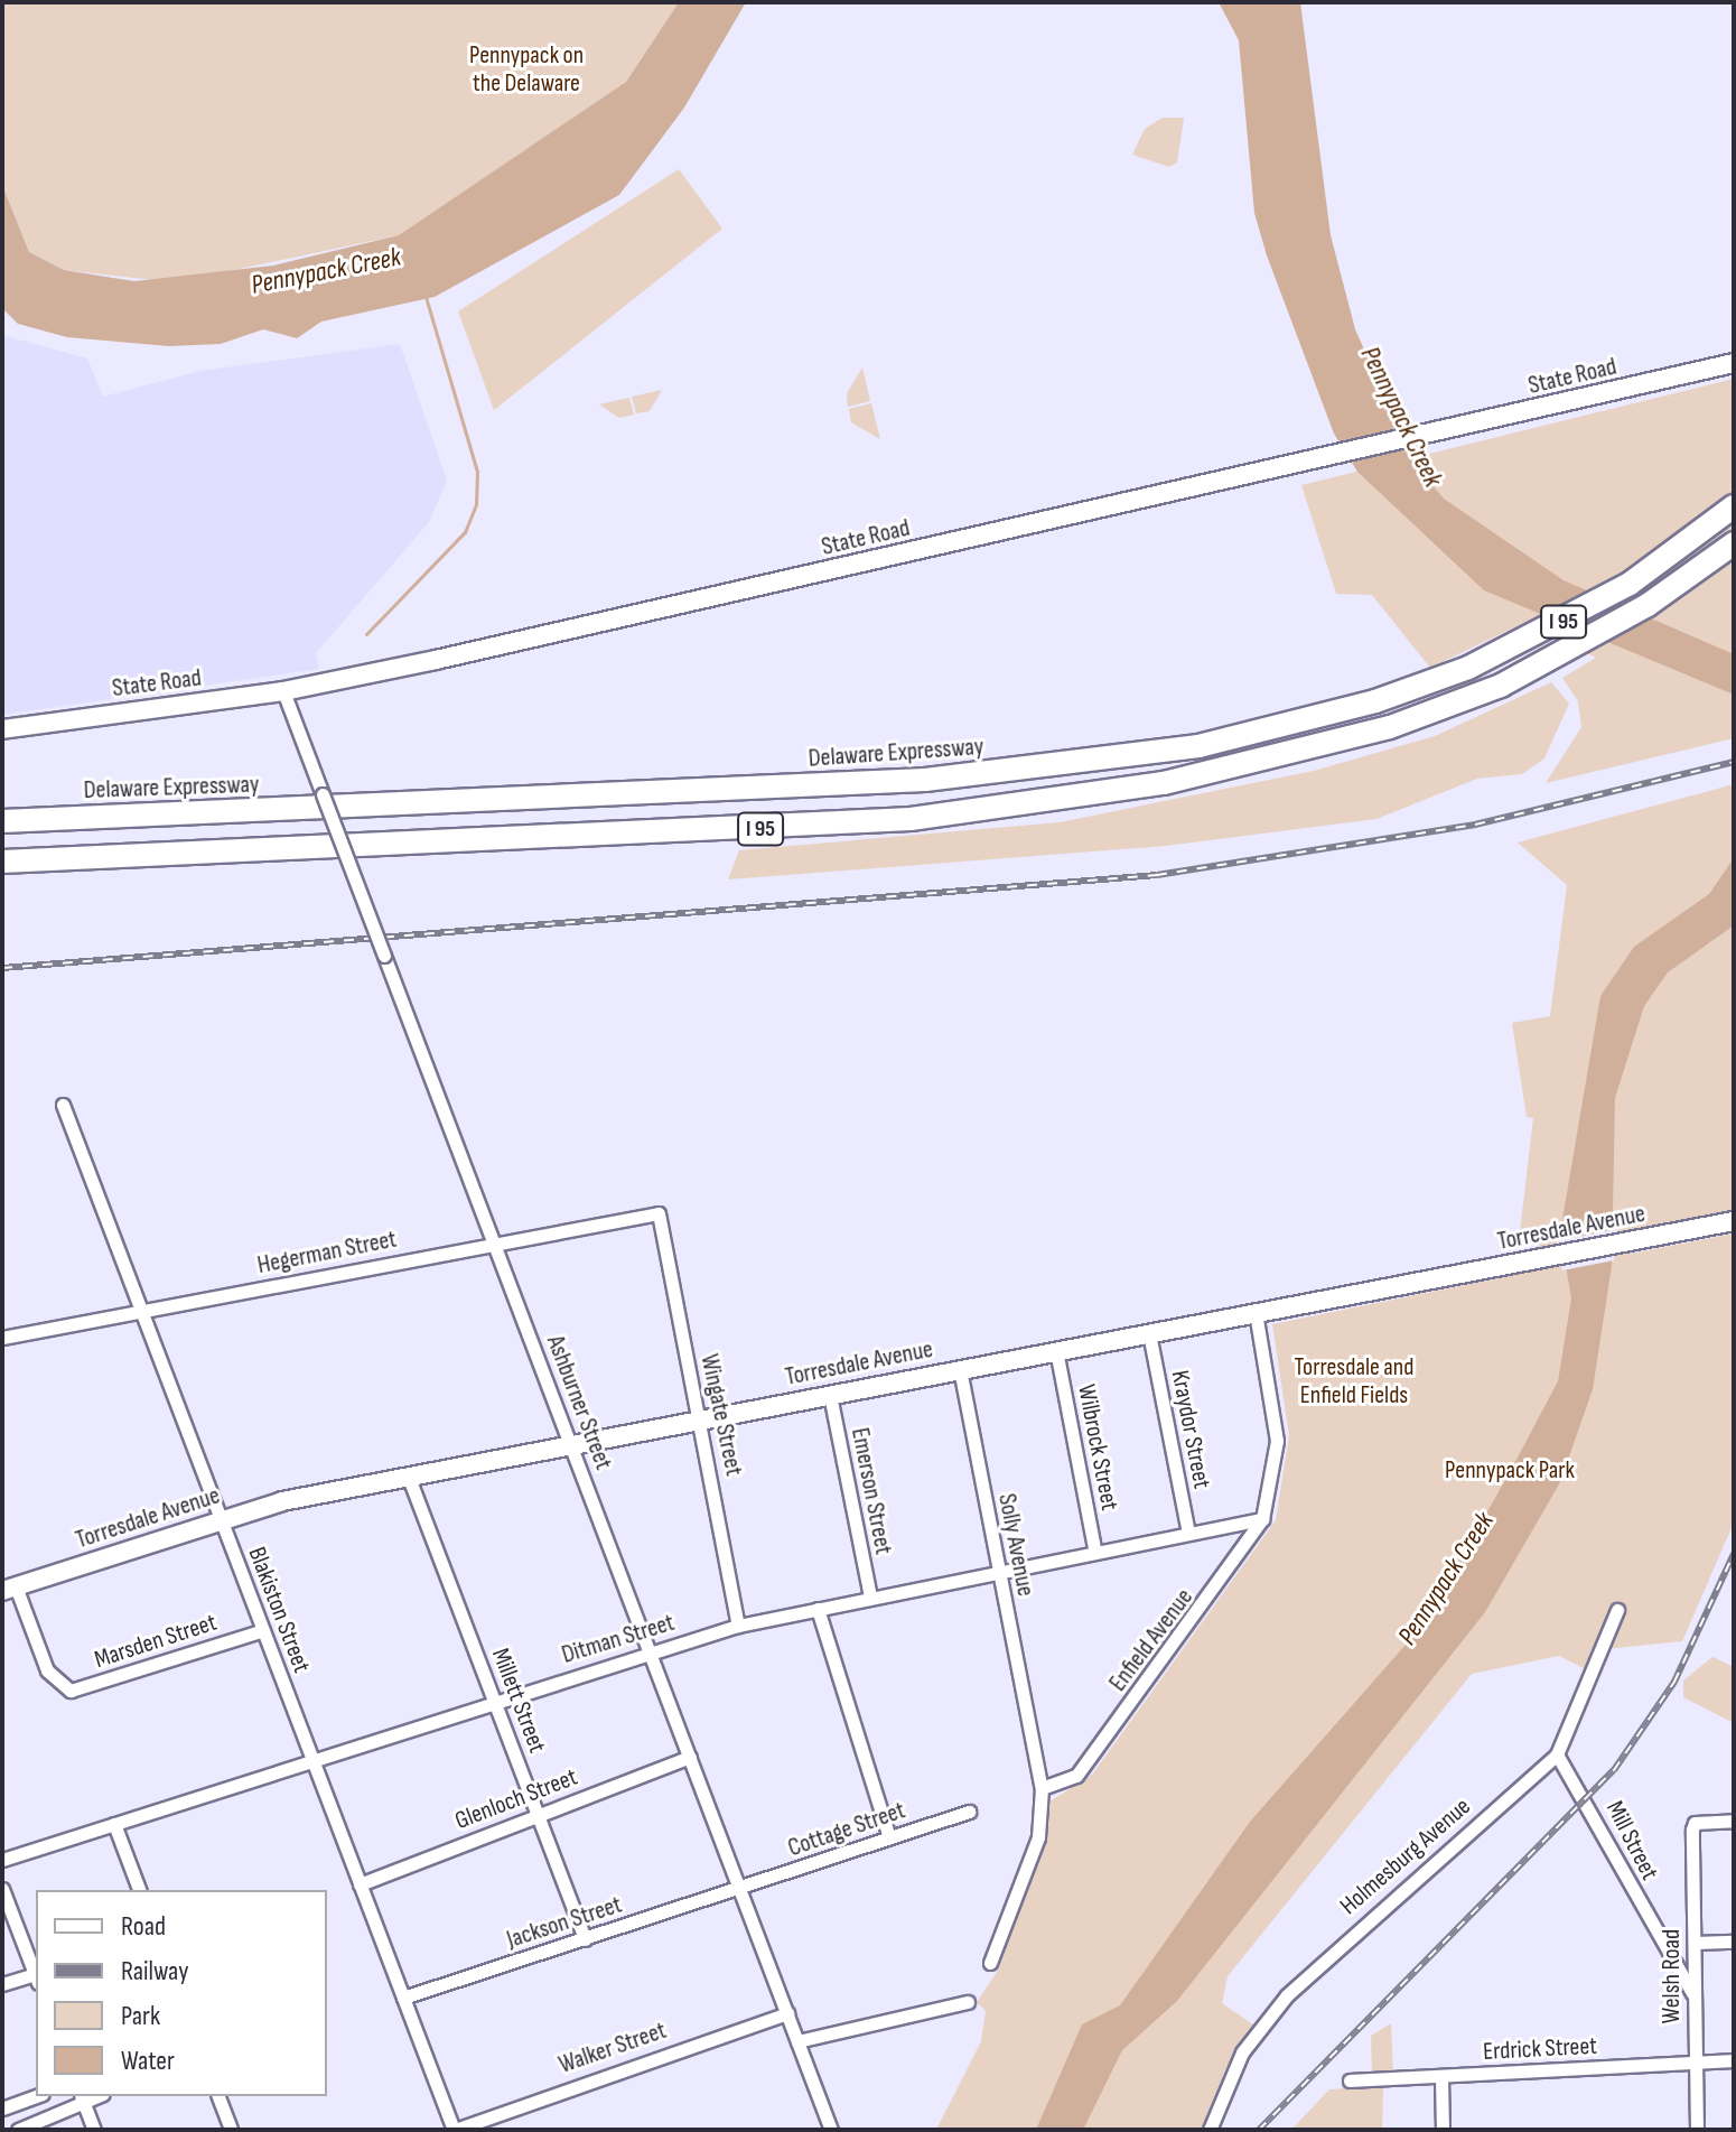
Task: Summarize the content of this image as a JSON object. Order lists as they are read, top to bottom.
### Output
{
  "streets": {
    "highway": ["I 95", "Delaware Expressway"],
    "main road": ["State Road", "Torresdale Avenue"],
    "street": [
      "Hegerman Street",
      "Ashburner Street",
      "Wingate Street",
      "Kraydor Street",
      "Wilbrock Street",
      "Emerson Street",
      "Solly Avenue",
      "Blakiston Street",
      "Ditman Street",
      "Enfield Avenue",
      "Marsden Street",
      "Millett Street",
      "Glenloch Street",
      "Cottage Street",
      "Mill Street",
      "Holmesburg Avenue",
      "Jackson Street",
      "Welsh Road",
      "Walker Street",
      "Erdrick Street"
    ]
  },
  "crossings": [
    ["State Road", "Ashburner Street"],
    ["Torresdale Avenue", "Ashburner Street"],
    ["Torresdale Avenue", "Wingate Street"],
    ["Torresdale Avenue", "Kraydor Street"],
    ["Torresdale Avenue", "Wilbrock Street"],
    ["Torresdale Avenue", "Emerson Street"],
    ["Torresdale Avenue", "Solly Avenue"],
    ["Torresdale Avenue", "Blakiston Street"],
    ["Torresdale Avenue", "Enfield Avenue"],
    ["Torresdale Avenue", "Marsden Street"],
    ["Torresdale Avenue", "Millett Street"],
    ["Hegerman Street", "Ashburner Street"],
    ["Hegerman Street", "Wingate Street"],
    ["Hegerman Street", "Blakiston Street"],
    ["Ashburner Street", "Ditman Street"],
    ["Ashburner Street", "Glenloch Street"],
    ["Ashburner Street", "Cottage Street"],
    ["Ashburner Street", "Jackson Street"],
    ["Ashburner Street", "Walker Street"],
    ["Wingate Street", "Ditman Street"],
    ["Kraydor Street", "Ditman Street"],
    ["Wilbrock Street", "Ditman Street"],
    ["Emerson Street", "Ditman Street"],
    ["Solly Avenue", "Ditman Street"],
    ["Solly Avenue", "Enfield Avenue"],
    ["Blakiston Street", "Ditman Street"],
    ["Blakiston Street", "Marsden Street"],
    ["Blakiston Street", "Glenloch Street"],
    ["Blakiston Street", "Jackson Street"],
    ["Blakiston Street", "Walker Street"],
    ["Ditman Street", "Enfield Avenue"],
    ["Ditman Street", "Millett Street"],
    ["Millett Street", "Glenloch Street"],
    ["Millett Street", "Jackson Street"],
    ["Cottage Street", "Jackson Street"],
    ["Mill Street", "Holmesburg Avenue"],
    ["Mill Street", "Welsh Road"],
    ["Welsh Road", "Erdrick Street"]
  ],
  "water": ["Pennypack Creek"],
  "parks": ["Pennypack on the Delaware", "Torresdale and Enfield Fields", "Pennypack Park"],
  "legend": [
    "Road",
    "Railway",
    "Park",
    "Water"
  ]
}
